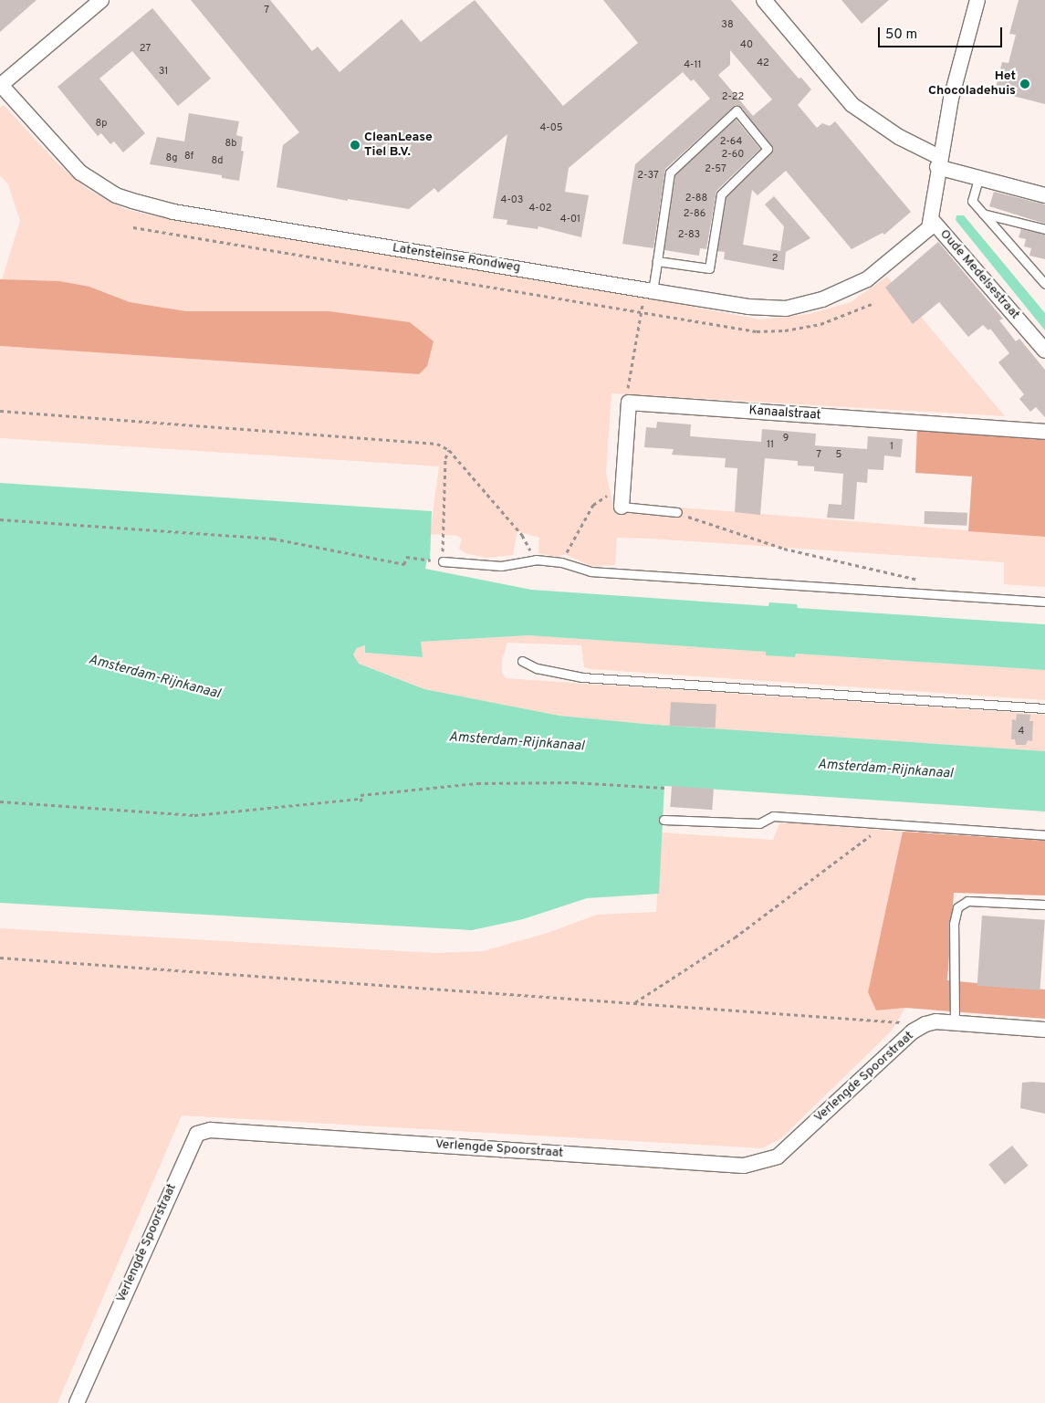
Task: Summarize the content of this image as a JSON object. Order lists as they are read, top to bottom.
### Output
{
  "streets": {
    "street": [
      "Latensteinse Rondweg",
      "Oude Medelsestraat",
      "Kanaalstraat",
      "Verlengde Spoorstraat"
    ]
  },
  "crossings": [
    ["Latensteinse Rondweg", "Oude Medelsestraat"]
  ],
  "water": ["Amsterdam-Rijnkanaal"],
  "places": ["Het Chocoladehuis", "CleanLease Tiel B.V."],
  "house_numbers": [
    "7",
    "38",
    "40",
    "27",
    "42",
    "4-11",
    "31",
    "2-22",
    "8p",
    "4-05",
    "2-64",
    "8b",
    "2-60",
    "8f",
    "8g",
    "8d",
    "2-57",
    "2-37",
    "2-88",
    "4-03",
    "4-02",
    "2-86",
    "4-01",
    "2-83",
    "2",
    "9",
    "11",
    "1",
    "7",
    "5",
    "4"
  ],
  "scale_bar": "50 m"
}
